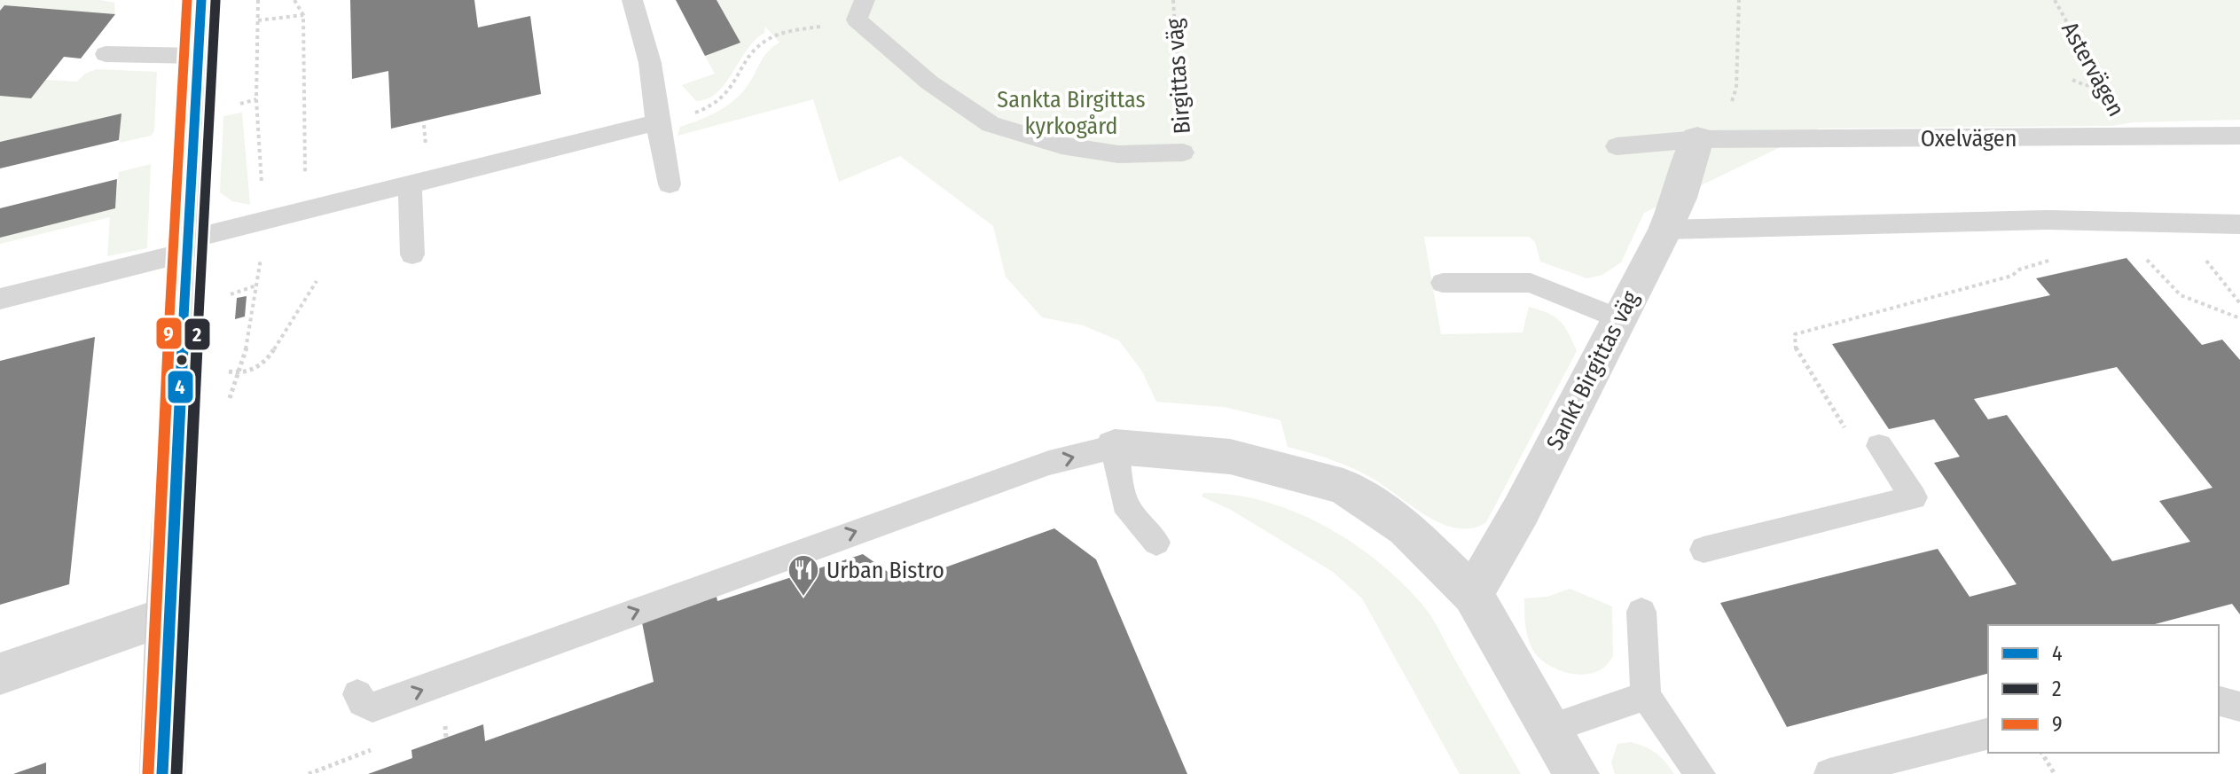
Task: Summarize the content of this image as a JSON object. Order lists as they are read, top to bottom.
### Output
{
  "streets": {
    "street": ["Sankt Birgittas väg"],
    "lane": ["Oxelvägen"],
    "path": ["Astervägen", "Birgittas väg"]
  },
  "crossings": [
    ["Astervägen", "Oxelvägen"],
    ["Oxelvägen", "Sankt Birgittas väg"]
  ],
  "parks": ["Sankta Birgittas kyrkogård"],
  "places": {
    "restaurant": ["Urban Bistro"]
  },
  "lines": ["transit line 4", "transit line 9", "transit line 2"],
  "legend": ["4", "2", "9"]
}
